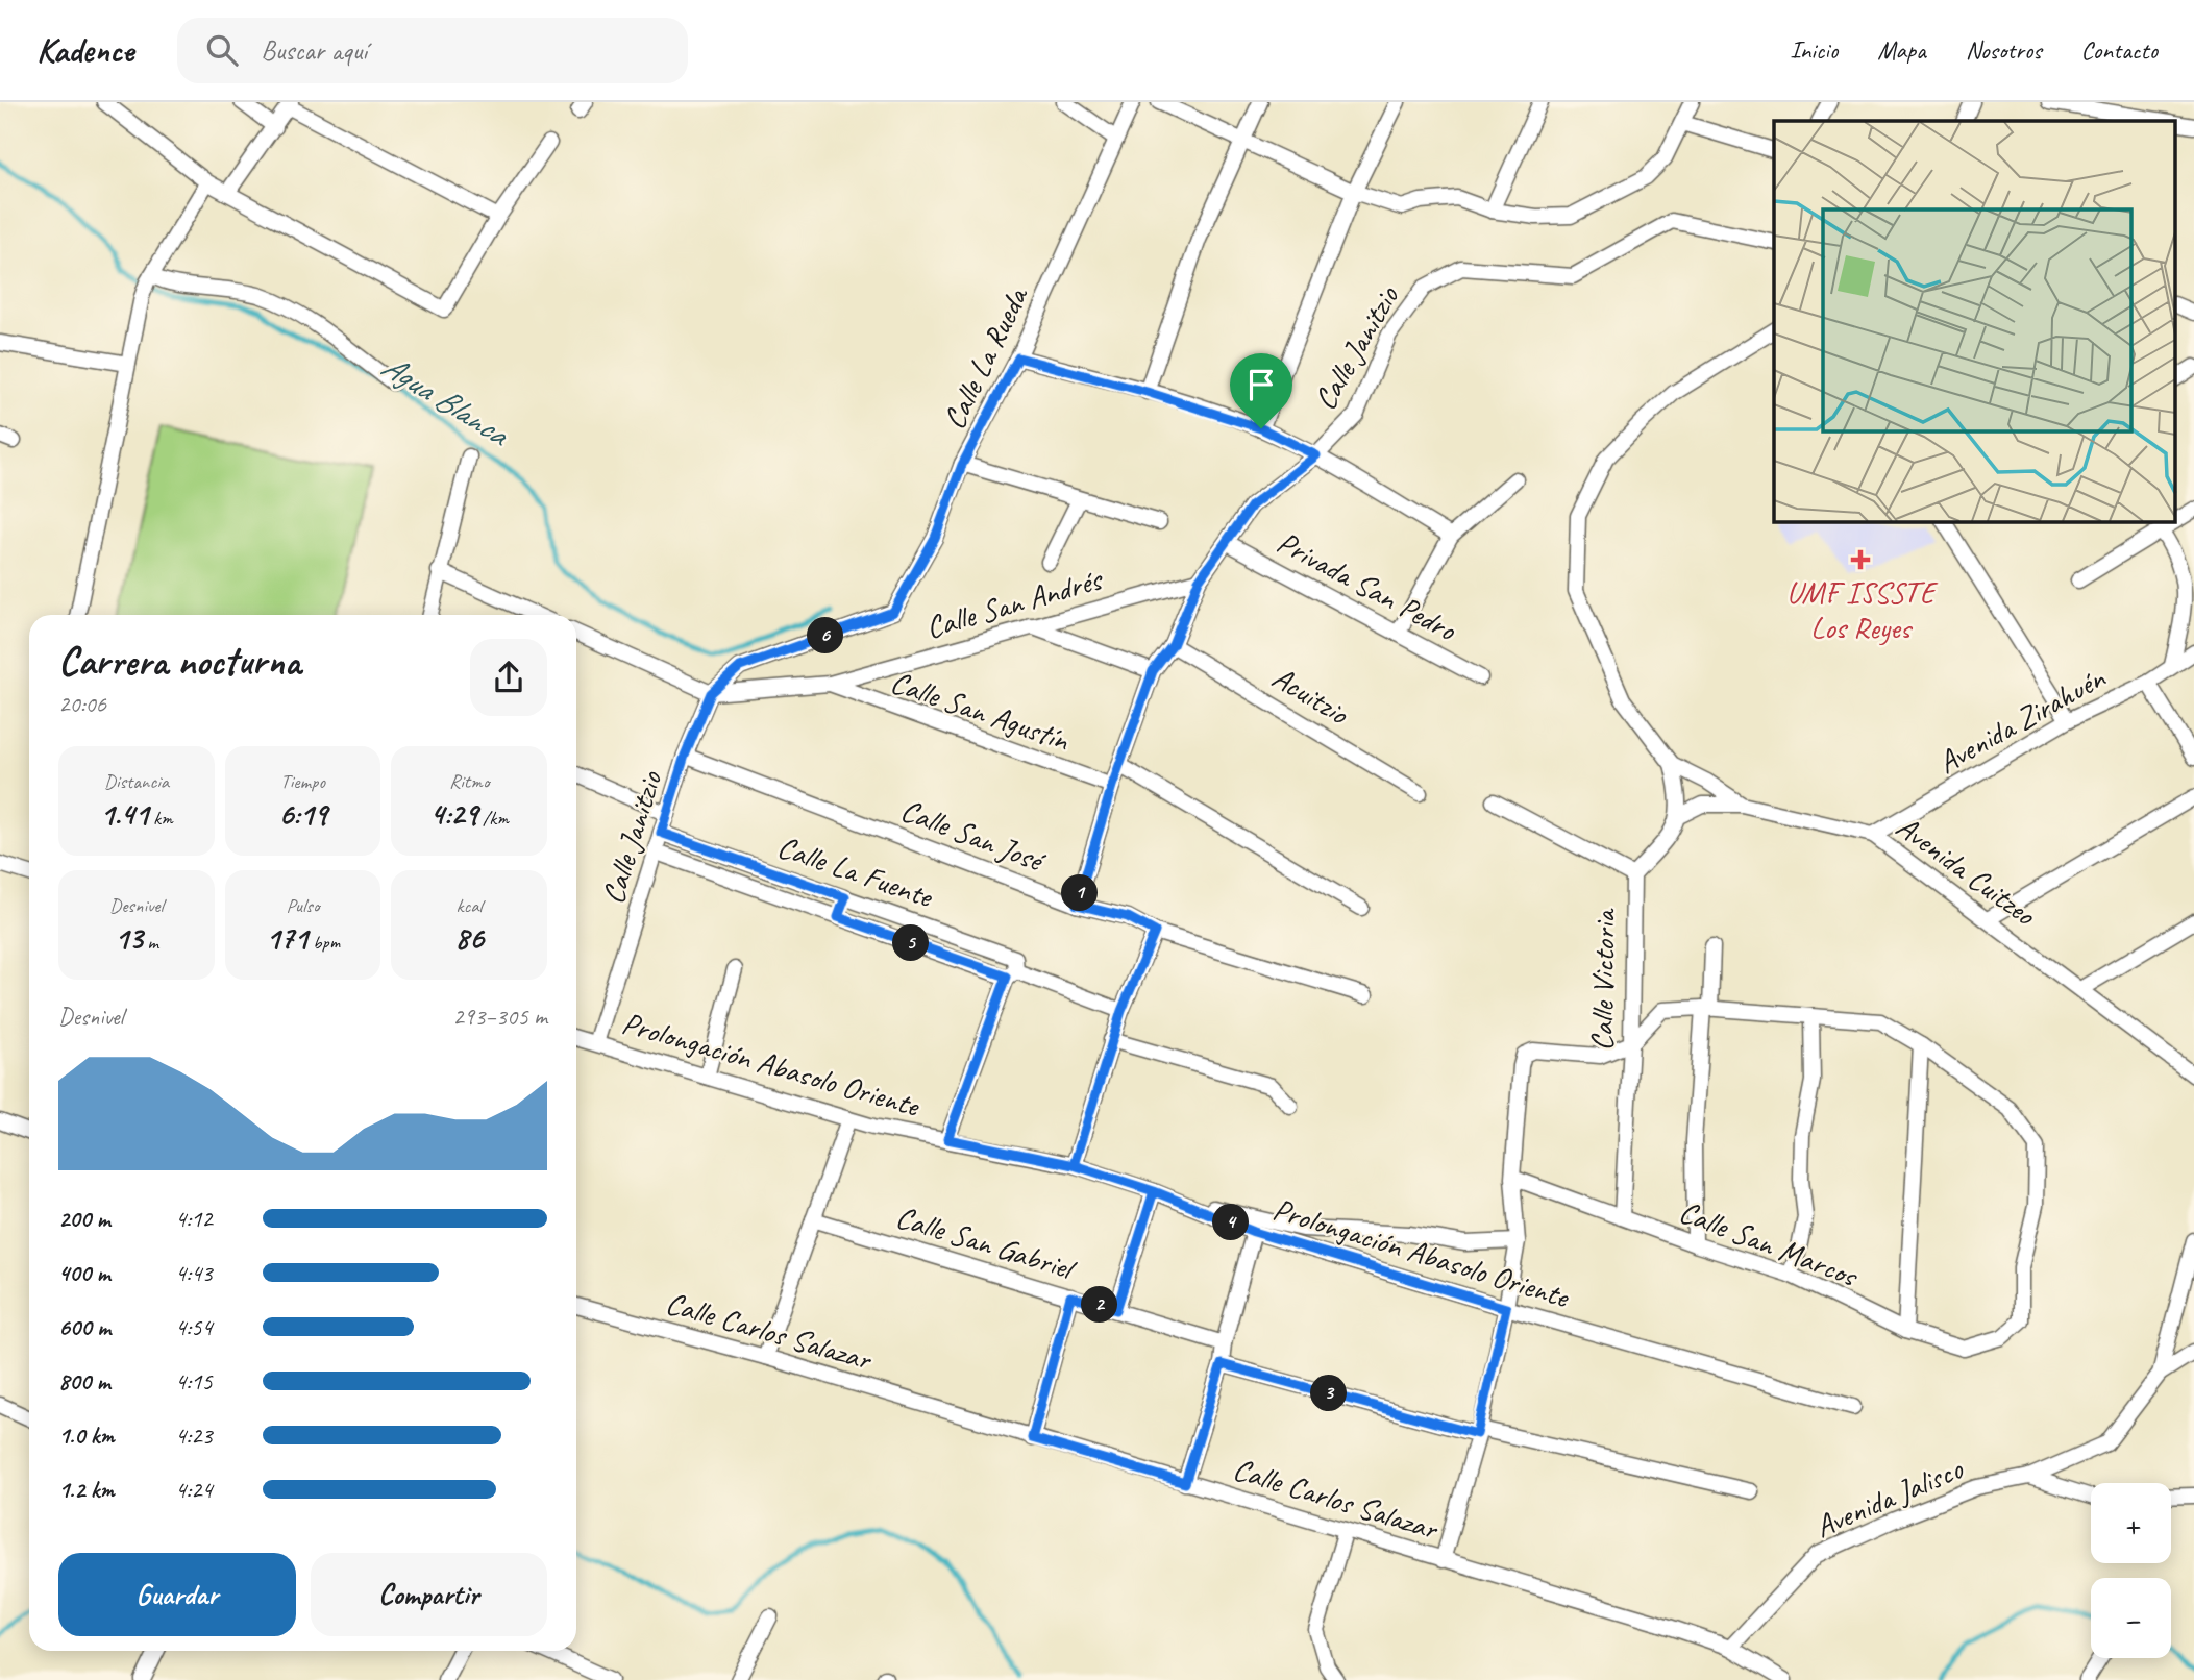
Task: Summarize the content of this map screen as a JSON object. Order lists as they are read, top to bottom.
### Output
{
  "streets": {
    "street": [
      "Calle Janitzio",
      "Calle La Rueda",
      "Privada San Pedro",
      "Calle San Andrés",
      "Acuitzio",
      "Calle San Agustín",
      "Avenida Zirahuén",
      "Calle San José",
      "Avenida Cuitzeo",
      "Calle La Fuente",
      "Calle Victoria",
      "Prolongación Abasolo Oriente",
      "Calle San Gabriel",
      "Calle San Marcos",
      "Calle Carlos Salazar",
      "Avenida Jalisco"
    ]
  },
  "crossings": [
    ["Calle Janitzio", "Calle La Rueda"],
    ["Calle Janitzio", "Privada San Pedro"],
    ["Calle Janitzio", "Calle San Andrés"],
    ["Calle Janitzio", "Acuitzio"],
    ["Calle Janitzio", "Calle San Agustín"],
    ["Calle Janitzio", "Calle San José"],
    ["Calle Janitzio", "Calle La Fuente"],
    ["Calle Janitzio", "Prolongación Abasolo Oriente"],
    ["Calle La Rueda", "Calle San Andrés"],
    ["Calle San Andrés", "Calle San Agustín"],
    ["Avenida Zirahuén", "Avenida Cuitzeo"],
    ["Calle Victoria", "Calle San Marcos"],
    ["Calle Carlos Salazar", "Avenida Jalisco"]
  ],
  "water": ["Agua Blanca"],
  "places": {
    "health": ["UMF ISSSTE Los Reyes"]
  },
  "page": {
    "header": "Kadence",
    "search": "Buscar aquí",
    "nav": [
      "Inicio",
      "Mapa",
      "Nosotros",
      "Contacto"
    ],
    "heading": ["Carrera nocturna", "20:06"],
    "pins": [
      "6",
      "1",
      "5",
      "4",
      "2",
      "3"
    ],
    "stats": [
      ["Distancia", "1.41 km"],
      ["Tiempo", "6:19"],
      ["Ritmo", "4:29 /km"],
      ["Desnivel", "13 m"],
      ["Pulso", "171 bpm"],
      ["kcal", "86"]
    ],
    "chart": ["Desnivel", "293–305 m"],
    "list": [
      {
        "name": "200 m",
        "note": "4:12"
      },
      {
        "name": "400 m",
        "note": "4:43"
      },
      {
        "name": "600 m",
        "note": "4:54"
      },
      {
        "name": "800 m",
        "note": "4:15"
      },
      {
        "name": "1.0 km",
        "note": "4:23"
      },
      {
        "name": "1.2 km",
        "note": "4:24"
      }
    ],
    "map_buttons": ["+", "−"],
    "buttons": ["Guardar", "Compartir"]
  }
}
